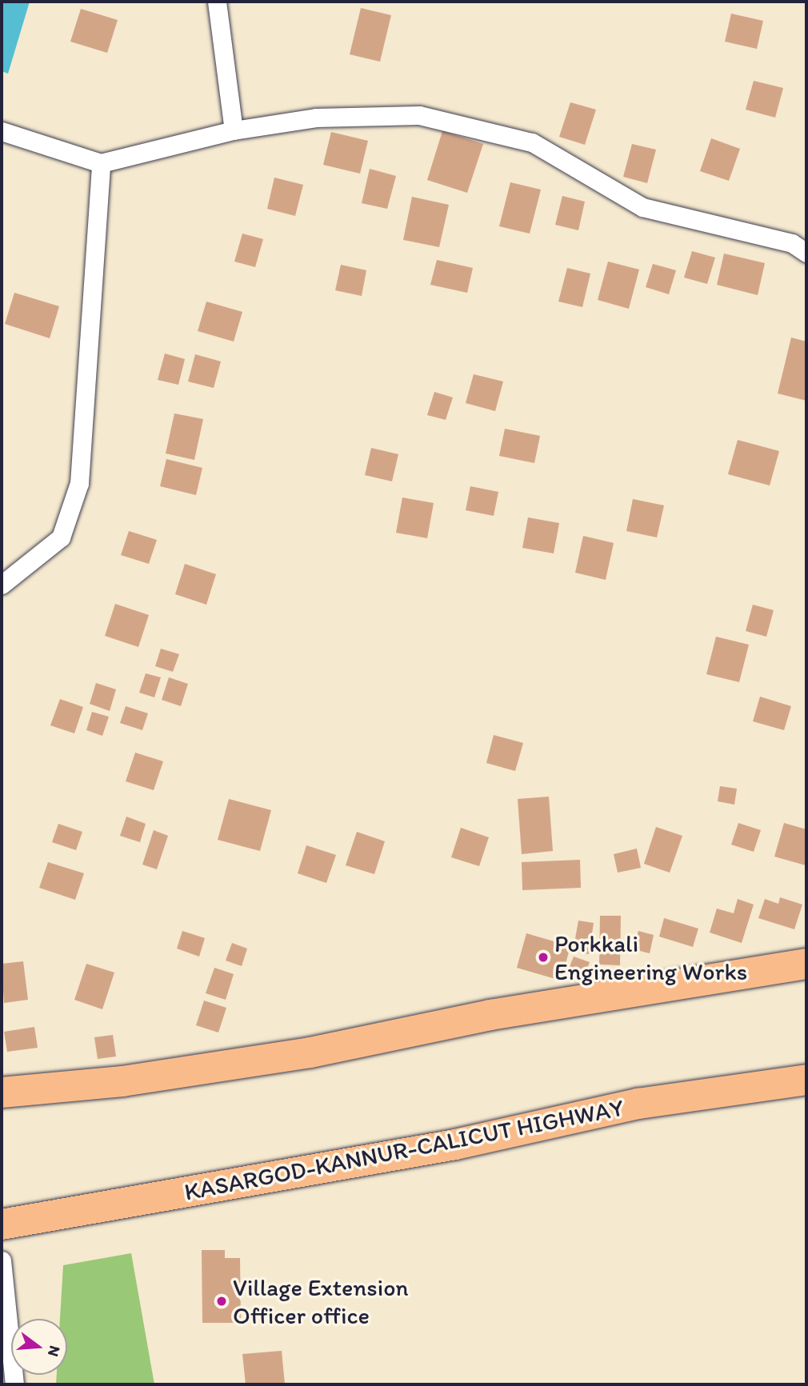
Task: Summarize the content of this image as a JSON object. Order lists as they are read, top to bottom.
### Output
{
  "streets": {
    "highway": ["KASARGOD-KANNUR-CALICUT HIGHWAY"]
  },
  "places": ["Porkkali Engineering Works", "Village Extension Officer office"],
  "north": "right"
}
